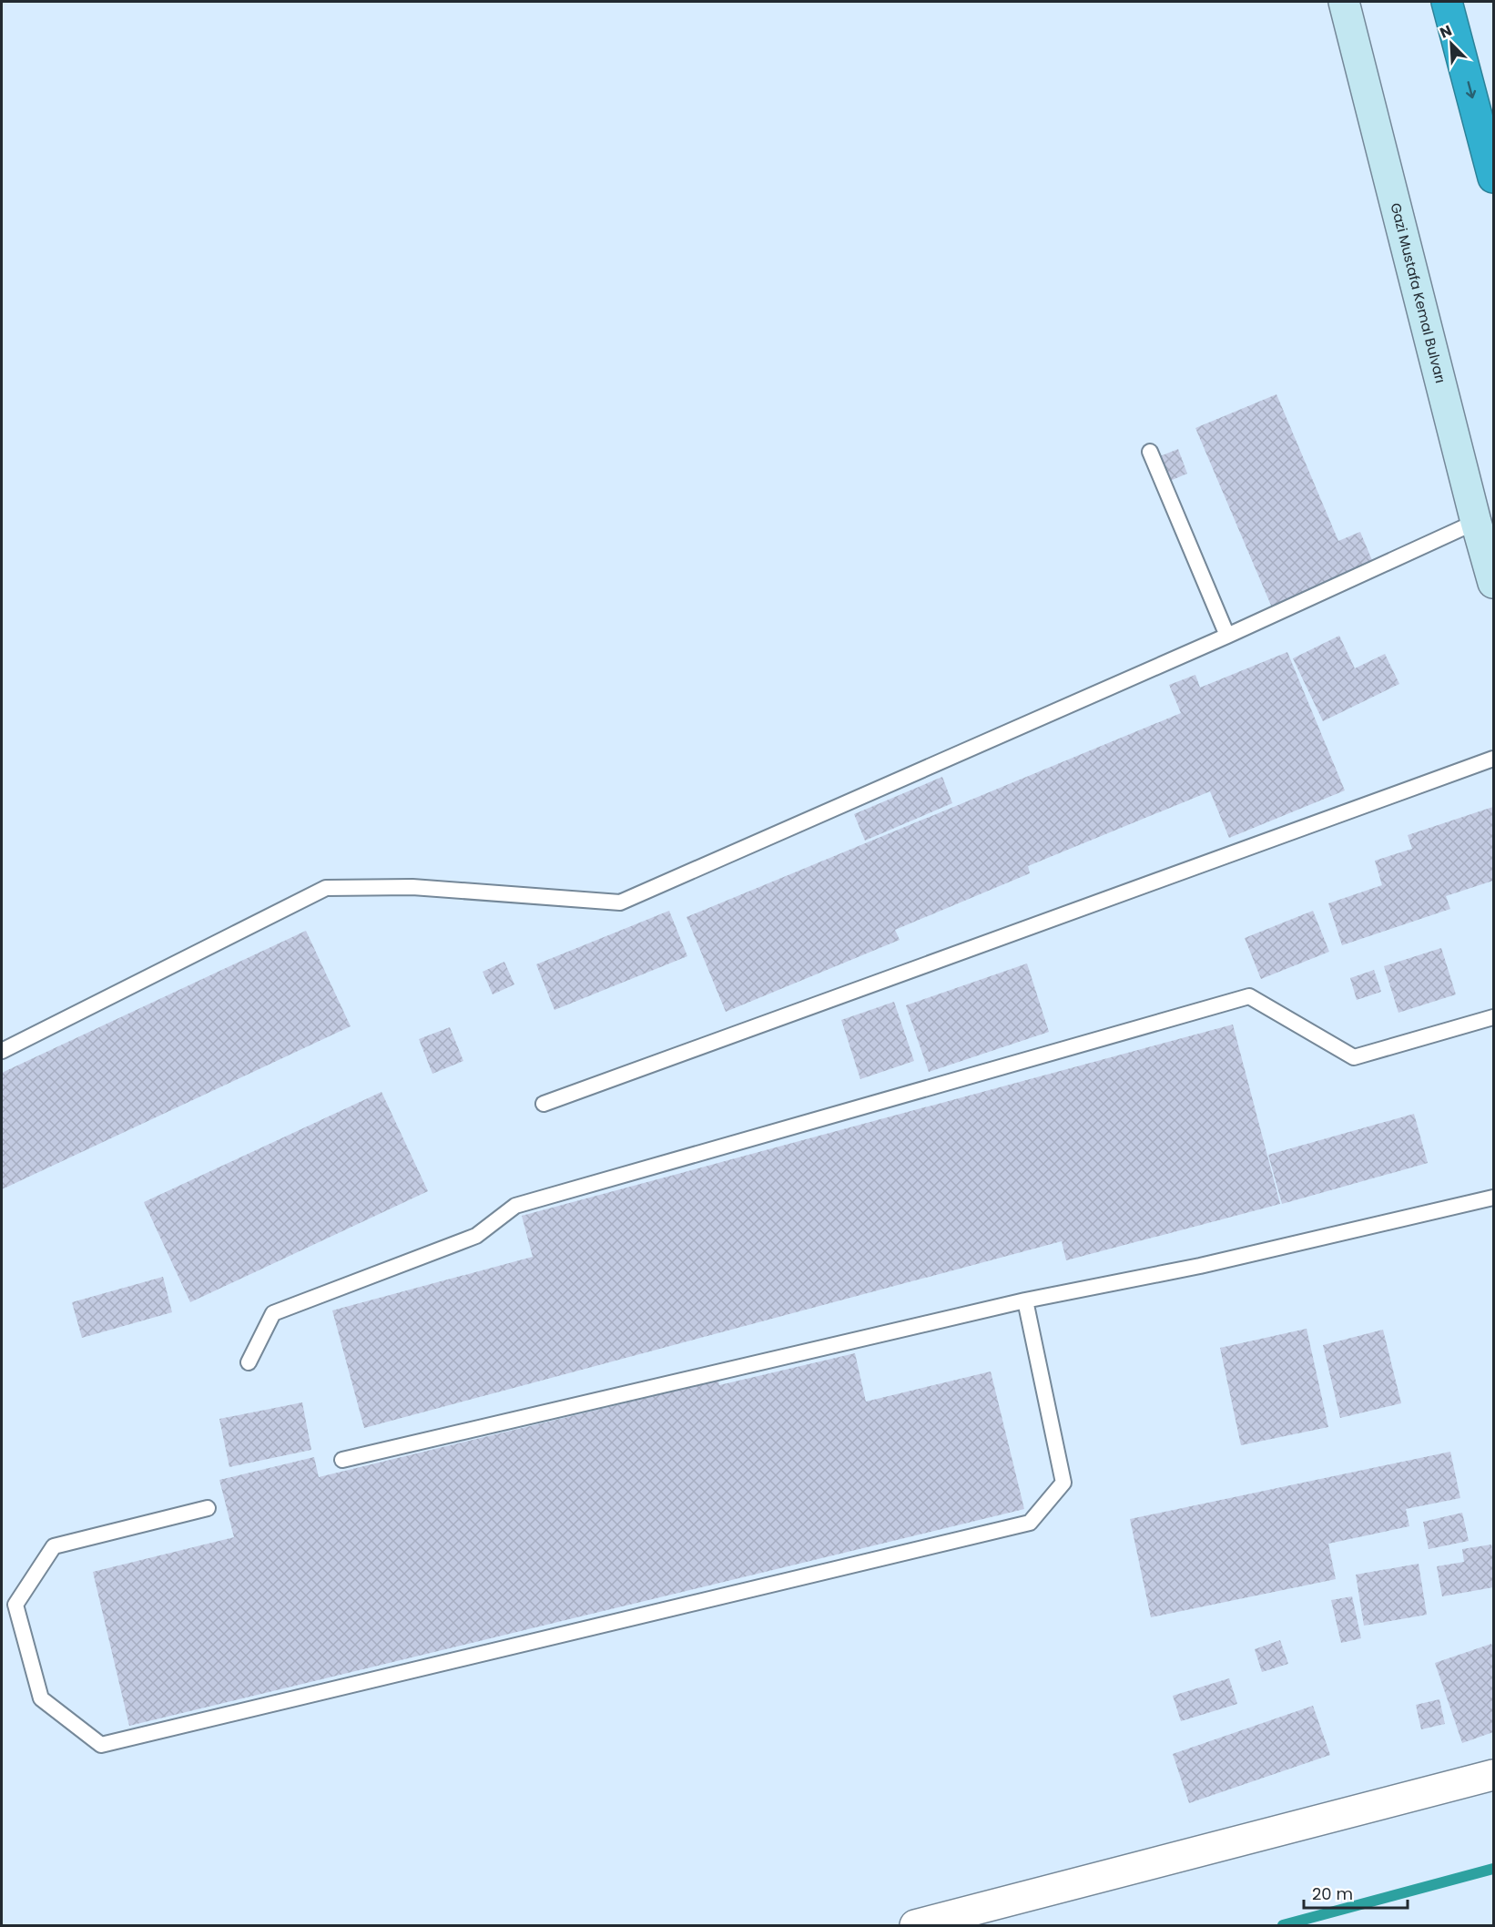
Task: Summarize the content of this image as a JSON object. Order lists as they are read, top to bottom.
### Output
{
  "streets": {
    "street": ["Gazi Mustafa Kemal Bulvarı"]
  },
  "scale_bar": "20 m",
  "north": "top left"
}
